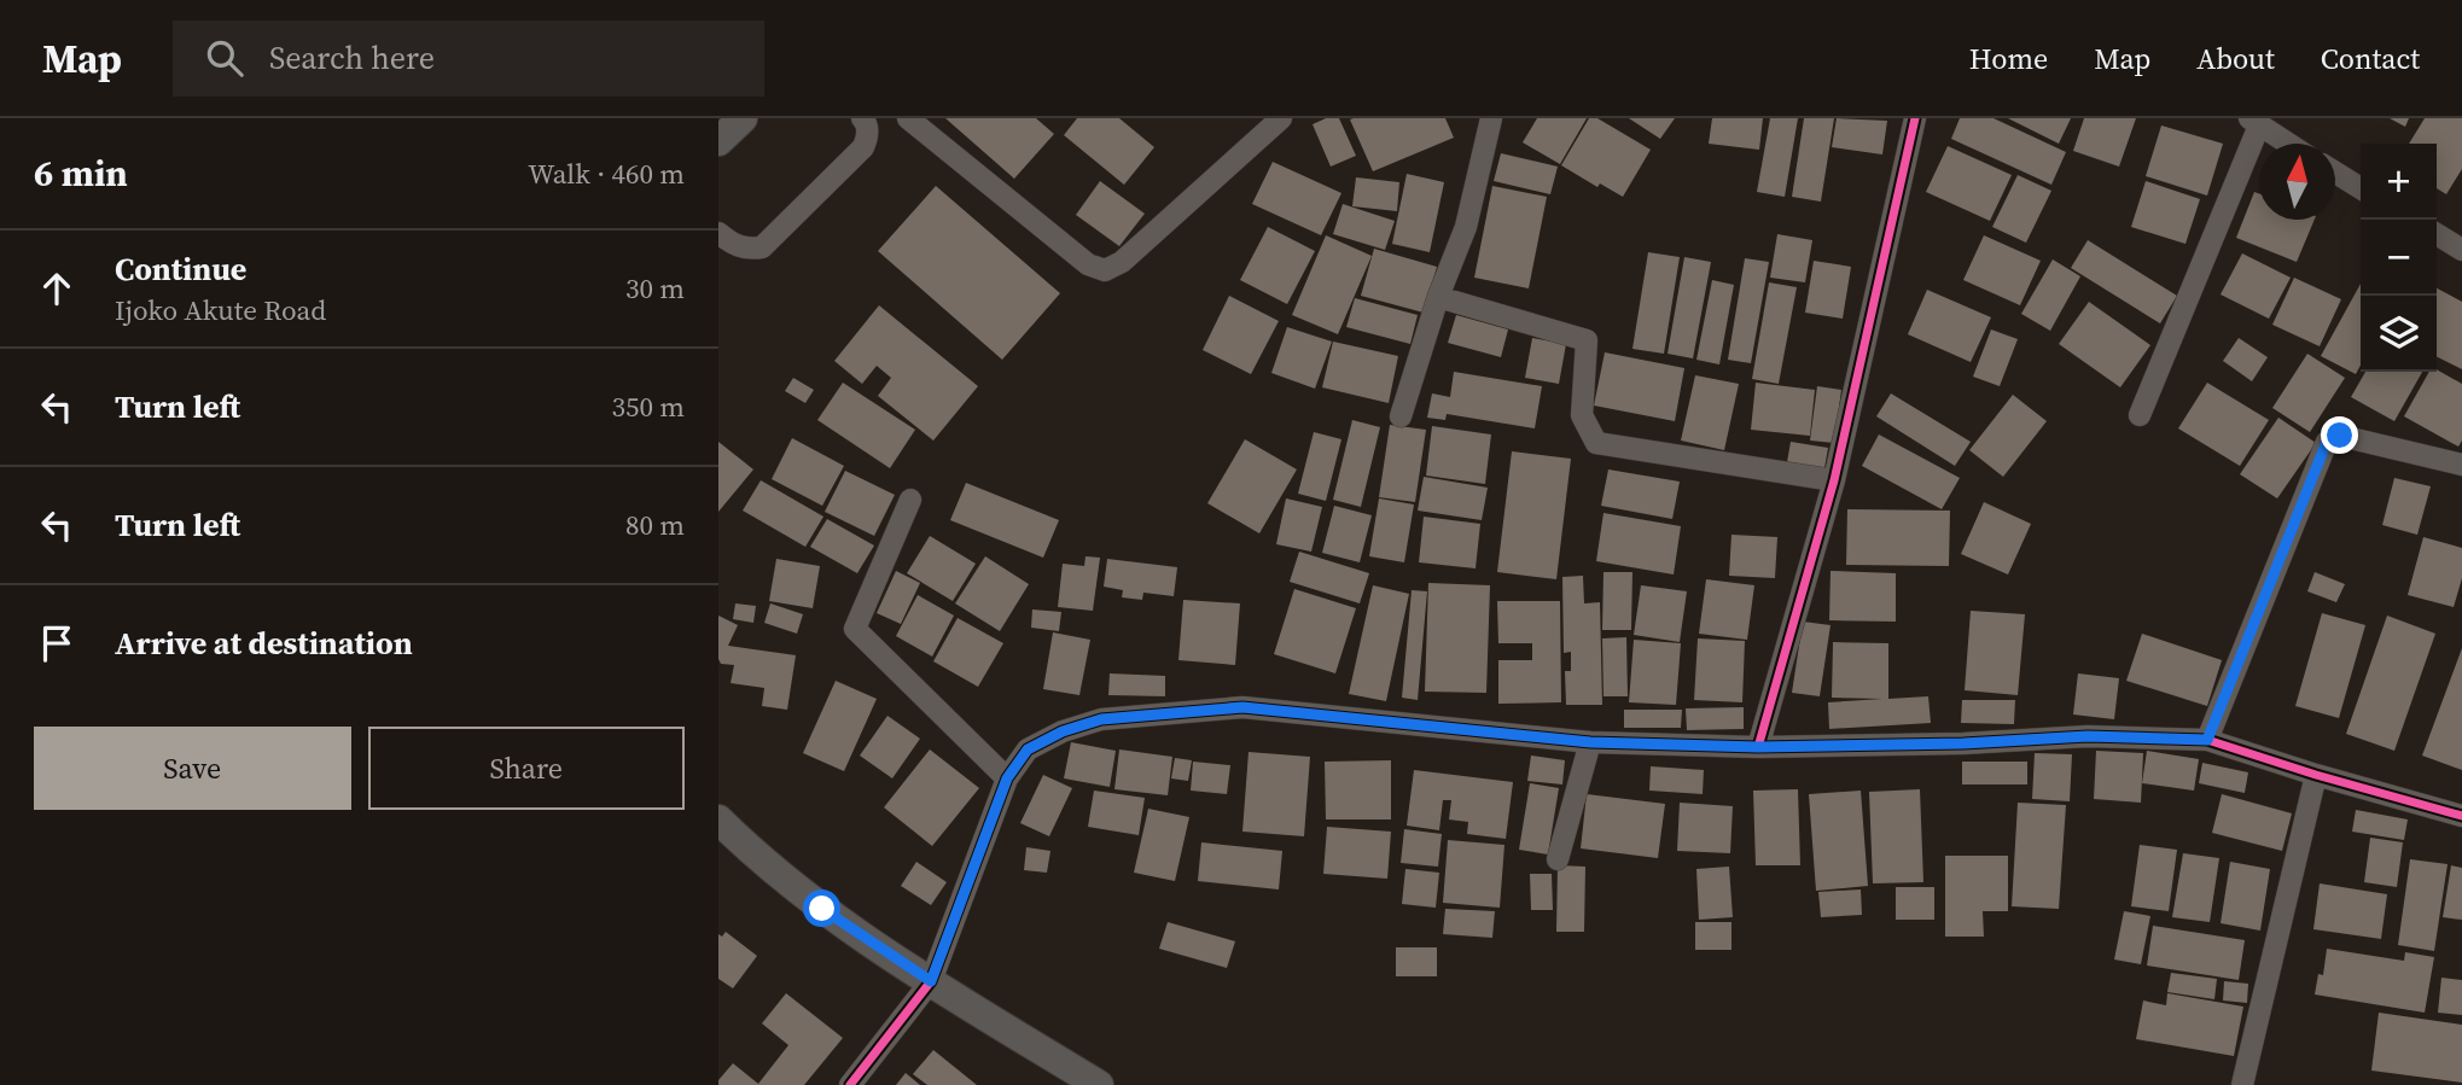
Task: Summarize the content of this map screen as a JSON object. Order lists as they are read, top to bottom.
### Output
{
  "north": "top",
  "page": {
    "header": "Map",
    "search": "Search here",
    "nav": [
      "Home",
      "Map",
      "About",
      "Contact"
    ],
    "heading": ["6 min", "Walk · 460 m"],
    "map_buttons": ["+", "−"],
    "list": [
      ["Continue", "Ijoko Akute Road", "30 m"],
      ["Turn left", "350 m"],
      ["Turn left", "80 m"],
      "Arrive at destination"
    ],
    "buttons": ["Save", "Share"]
  }
}
